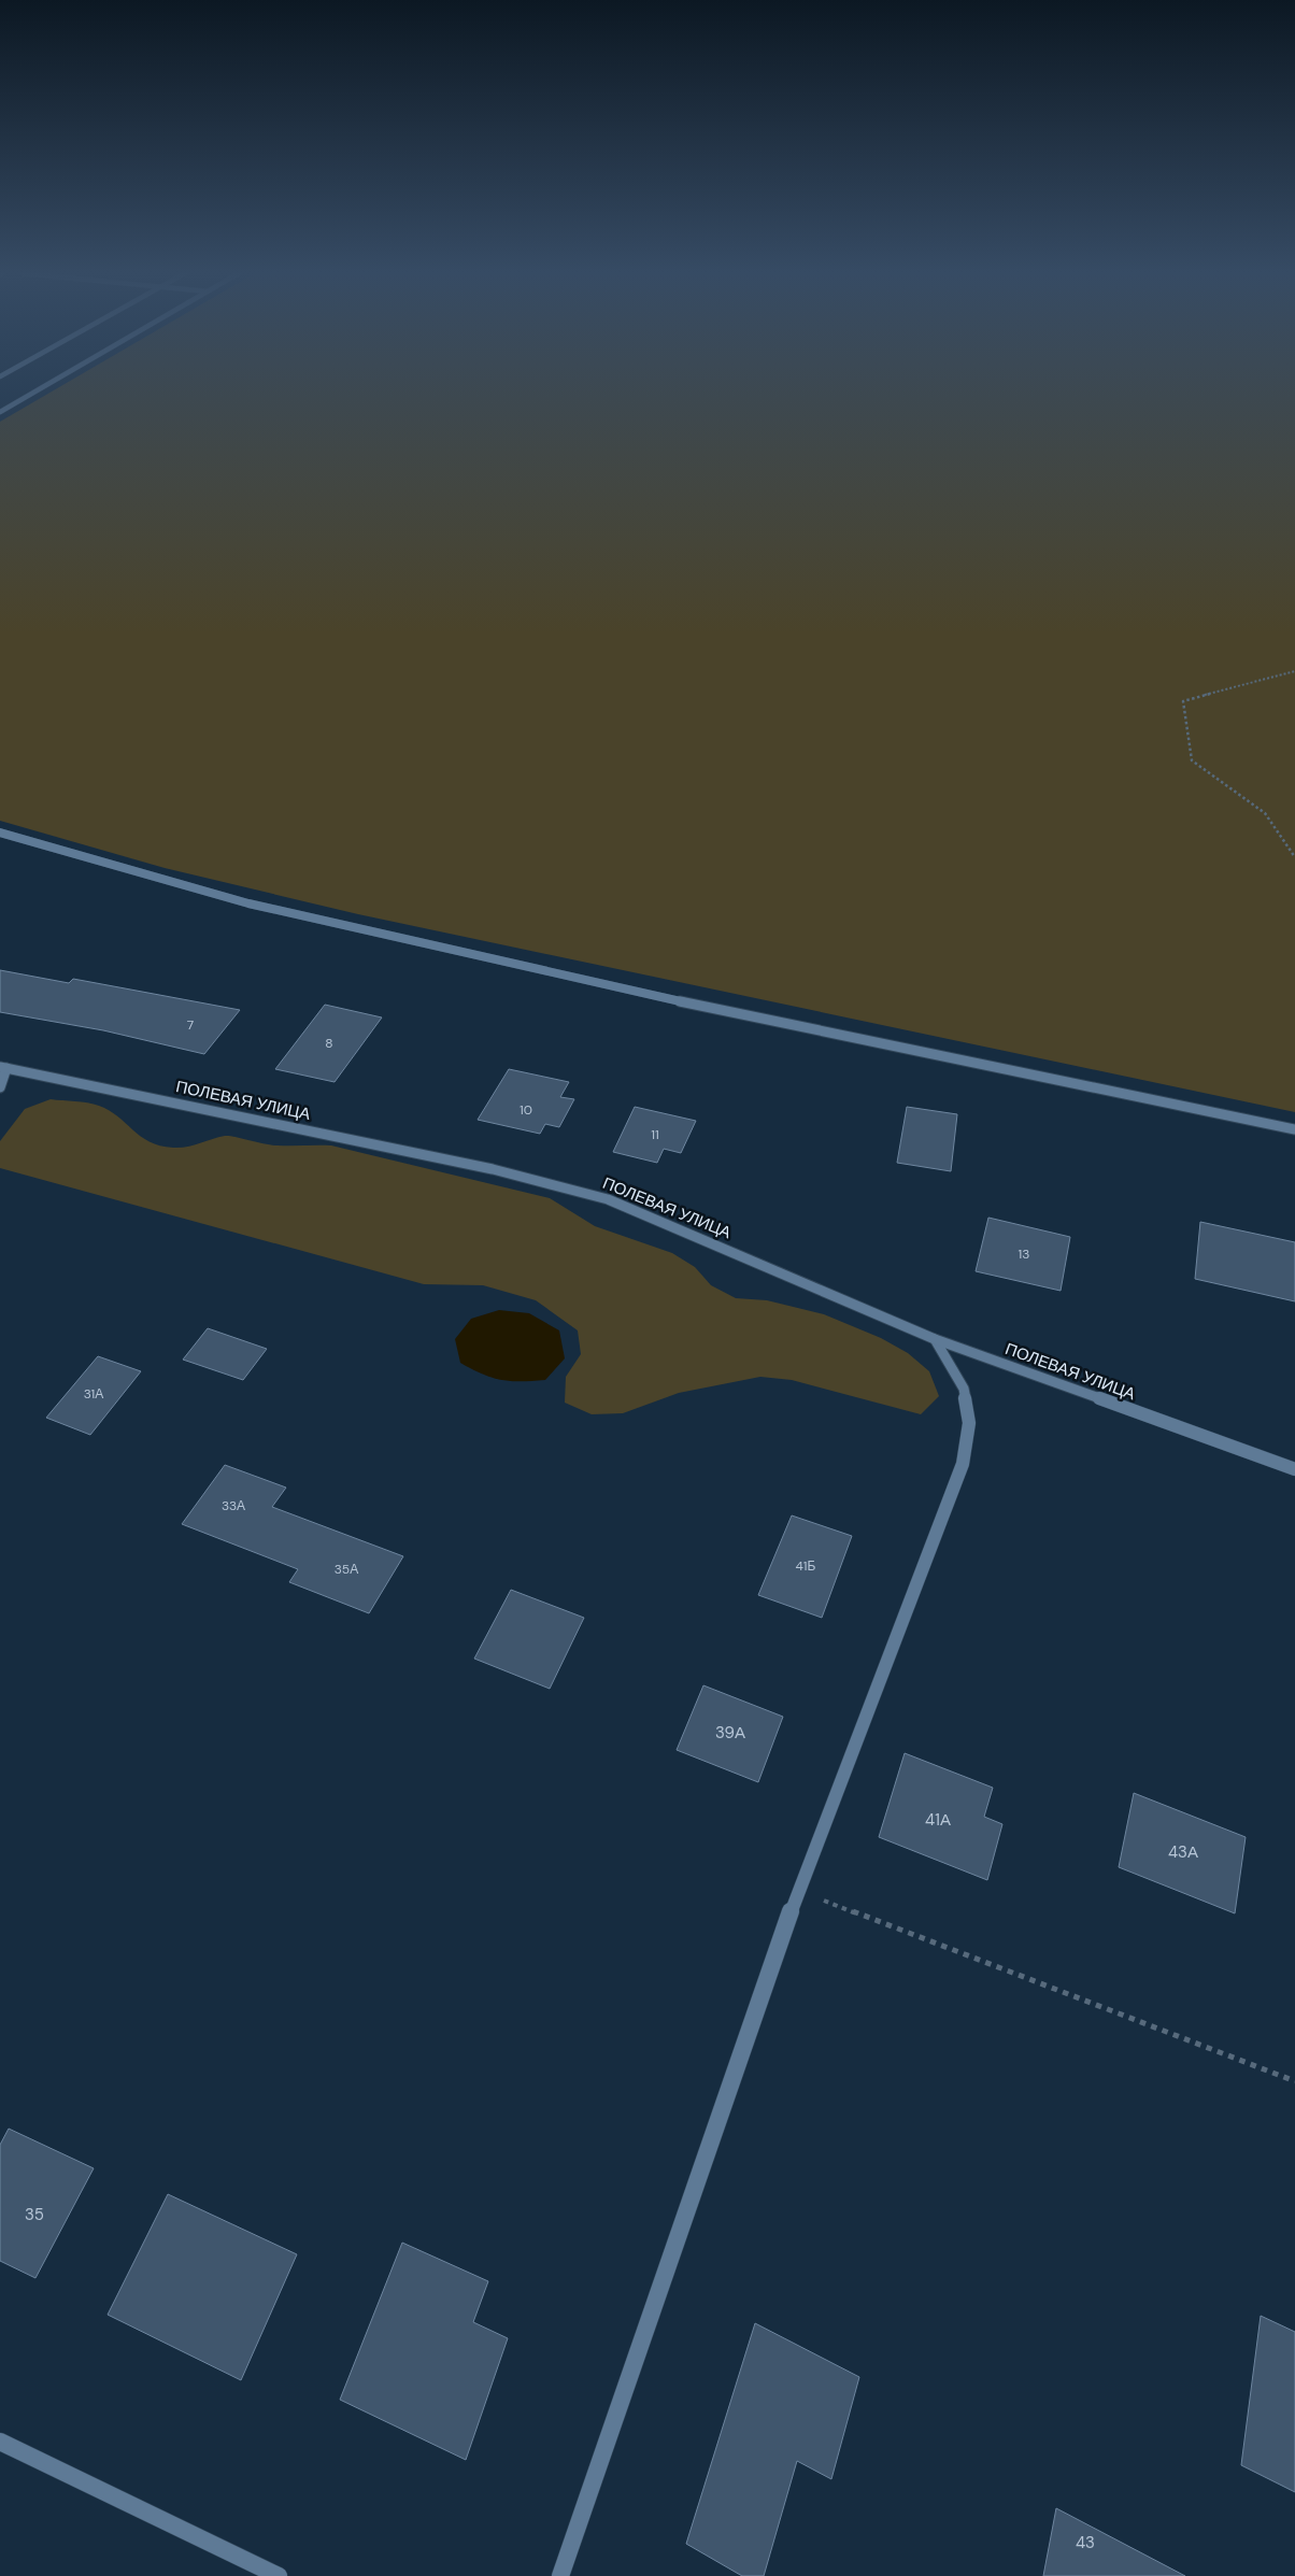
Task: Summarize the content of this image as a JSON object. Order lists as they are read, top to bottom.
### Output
{
  "streets": {
    "street": ["ПОЛЕВАЯ УЛИЦА"]
  },
  "house_numbers": [
    "7",
    "8",
    "10",
    "11",
    "13",
    "31А",
    "33А",
    "41Б",
    "35А",
    "39А",
    "41А",
    "43А",
    "35",
    "43"
  ]
}
